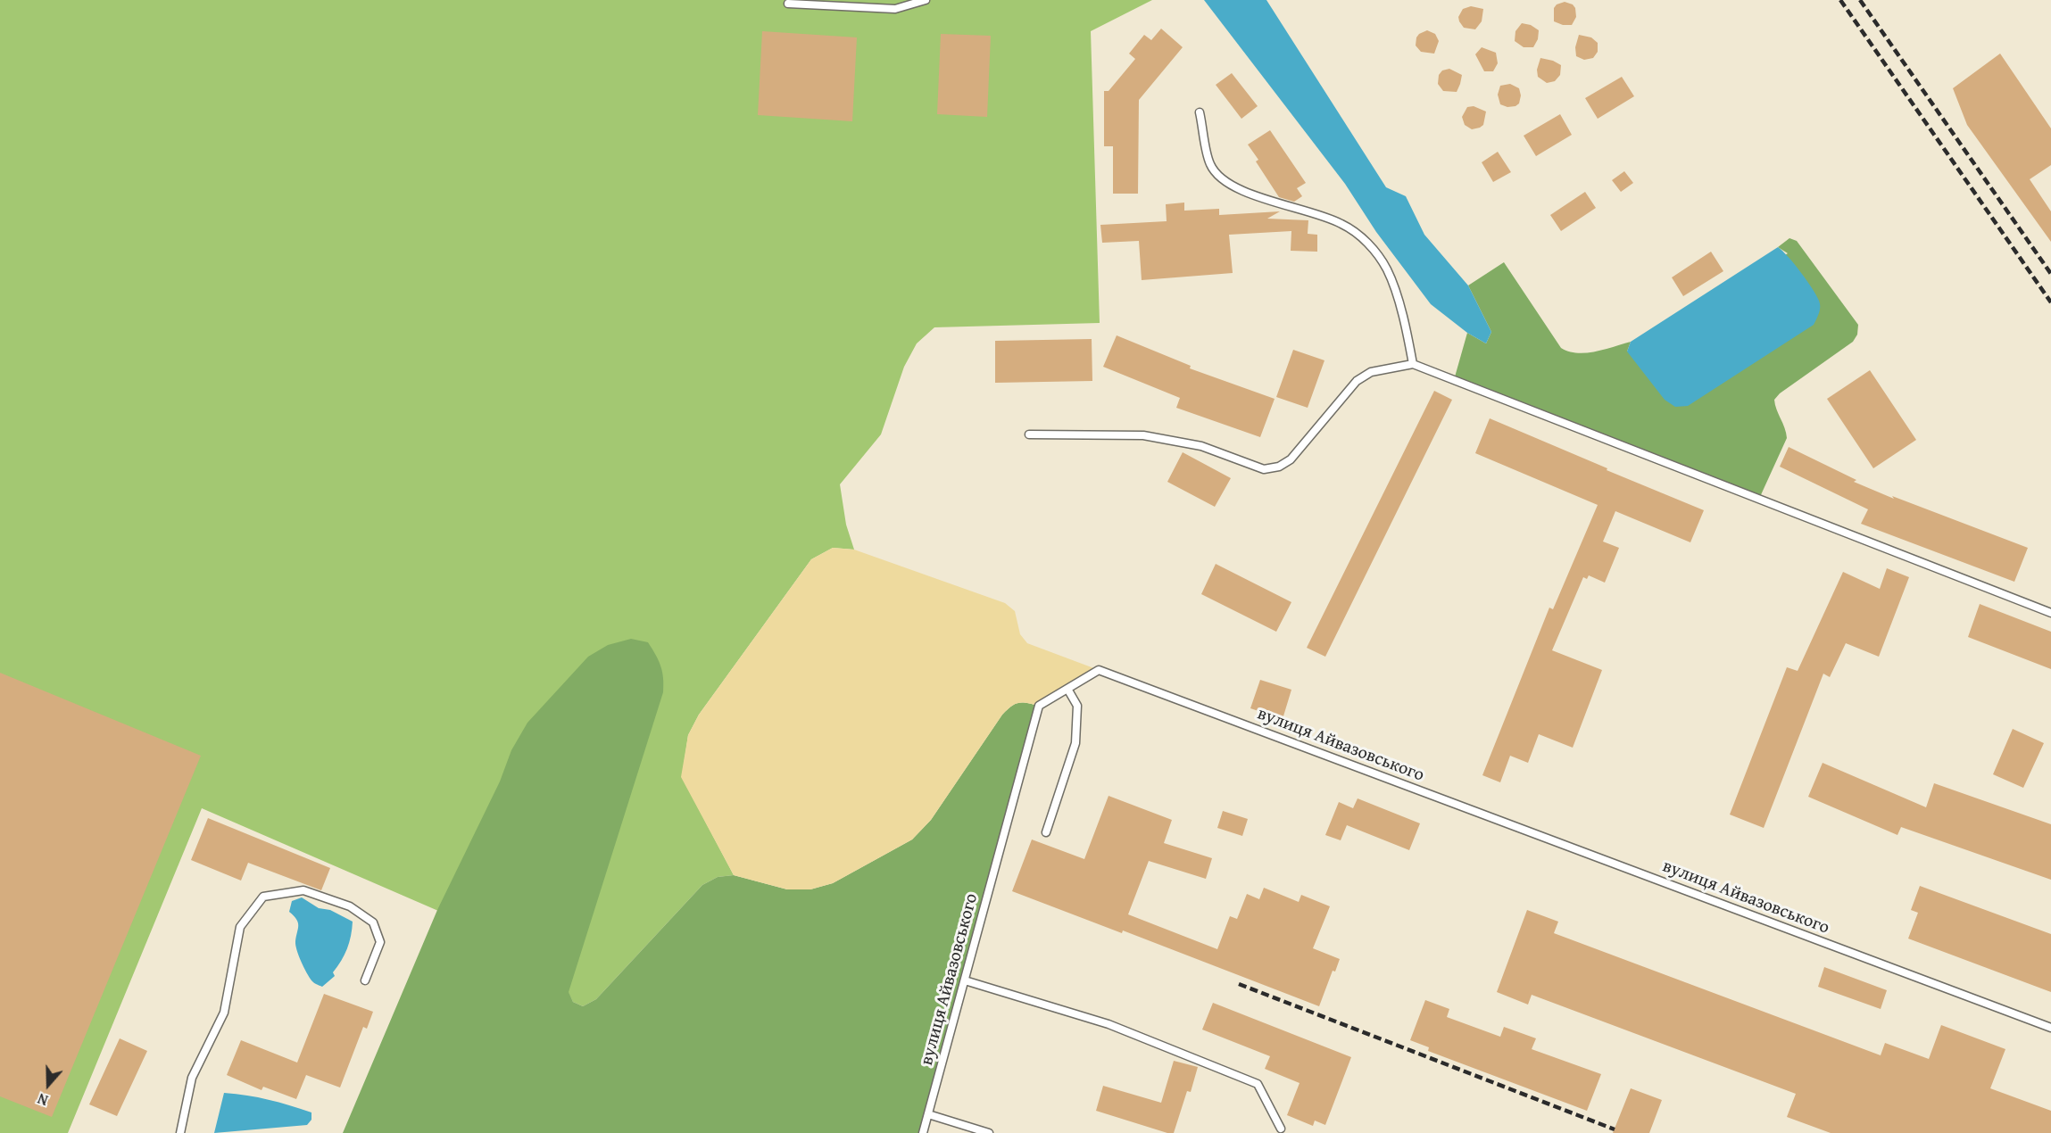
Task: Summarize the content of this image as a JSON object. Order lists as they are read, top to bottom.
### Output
{
  "streets": {
    "lane": ["вулиця Айвазовського"]
  },
  "north": "bottom"
}
